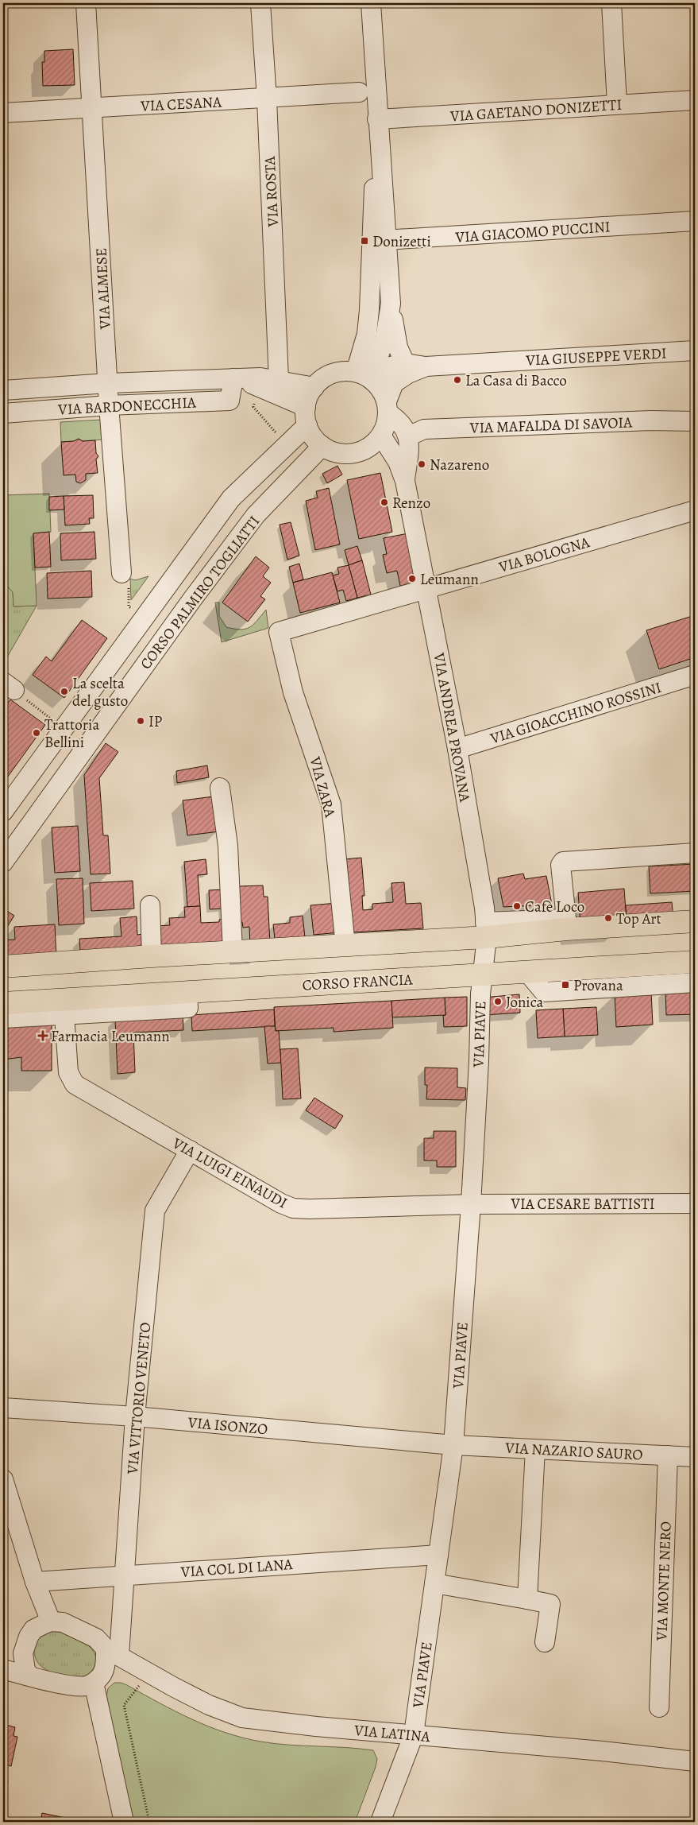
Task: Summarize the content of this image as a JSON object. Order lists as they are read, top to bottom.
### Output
{
  "streets": {
    "main road": ["CORSO FRANCIA"],
    "street": [
      "VIA CESANA",
      "VIA GAETANO DONIZETTI",
      "VIA ROSTA",
      "VIA GIACOMO PUCCINI",
      "VIA ALMESE",
      "VIA GIUSEPPE VERDI",
      "VIA BARDONECCHIA",
      "VIA MAFALDA DI SAVOIA",
      "VIA BOLOGNA",
      "CORSO PALMIRO TOGLIATTI",
      "VIA GIOACCHINO ROSSINI",
      "VIA ANDREA PROVANA",
      "VIA ZARA",
      "VIA PIAVE",
      "VIA LUIGI EINAUDI",
      "VIA CESARE BATTISTI",
      "VIA VITTORIO VENETO",
      "VIA ISONZO",
      "VIA NAZARIO SAURO",
      "VIA COL DI LANA",
      "VIA MONTE NERO",
      "VIA LATINA"
    ]
  },
  "crossings": [
    ["VIA CESANA", "VIA ROSTA"],
    ["VIA CESANA", "VIA ALMESE"],
    ["VIA ROSTA", "VIA BARDONECCHIA"],
    ["VIA ALMESE", "VIA BARDONECCHIA"],
    ["VIA GIUSEPPE VERDI", "VIA BARDONECCHIA"],
    ["VIA GIUSEPPE VERDI", "CORSO PALMIRO TOGLIATTI"],
    ["VIA GIUSEPPE VERDI", "VIA ANDREA PROVANA"],
    ["VIA BARDONECCHIA", "CORSO PALMIRO TOGLIATTI"],
    ["VIA BARDONECCHIA", "VIA ANDREA PROVANA"],
    ["VIA MAFALDA DI SAVOIA", "VIA ANDREA PROVANA"],
    ["VIA BOLOGNA", "VIA ANDREA PROVANA"],
    ["VIA BOLOGNA", "VIA ZARA"],
    ["CORSO PALMIRO TOGLIATTI", "VIA ANDREA PROVANA"],
    ["VIA GIOACCHINO ROSSINI", "VIA ANDREA PROVANA"],
    ["VIA ANDREA PROVANA", "CORSO FRANCIA"],
    ["VIA ANDREA PROVANA", "VIA PIAVE"],
    ["CORSO FRANCIA", "VIA PIAVE"],
    ["VIA PIAVE", "VIA LUIGI EINAUDI"],
    ["VIA PIAVE", "VIA CESARE BATTISTI"],
    ["VIA PIAVE", "VIA ISONZO"],
    ["VIA PIAVE", "VIA NAZARIO SAURO"],
    ["VIA PIAVE", "VIA COL DI LANA"],
    ["VIA PIAVE", "VIA LATINA"],
    ["VIA LUIGI EINAUDI", "VIA CESARE BATTISTI"],
    ["VIA LUIGI EINAUDI", "VIA VITTORIO VENETO"],
    ["VIA VITTORIO VENETO", "VIA ISONZO"],
    ["VIA VITTORIO VENETO", "VIA COL DI LANA"],
    ["VIA VITTORIO VENETO", "VIA LATINA"],
    ["VIA ISONZO", "VIA NAZARIO SAURO"],
    ["VIA NAZARIO SAURO", "VIA MONTE NERO"]
  ],
  "places": {
    "transit": ["Donizetti", "Provana"],
    "other": [
      "La Casa di Bacco",
      "Nazareno",
      "Renzo",
      "Leumann",
      "La scelta del gusto",
      "IP",
      "Trattoria Bellini",
      "Cafè Loco",
      "Top Art",
      "Jonica"
    ],
    "health": ["Farmacia Leumann"]
  }
}
